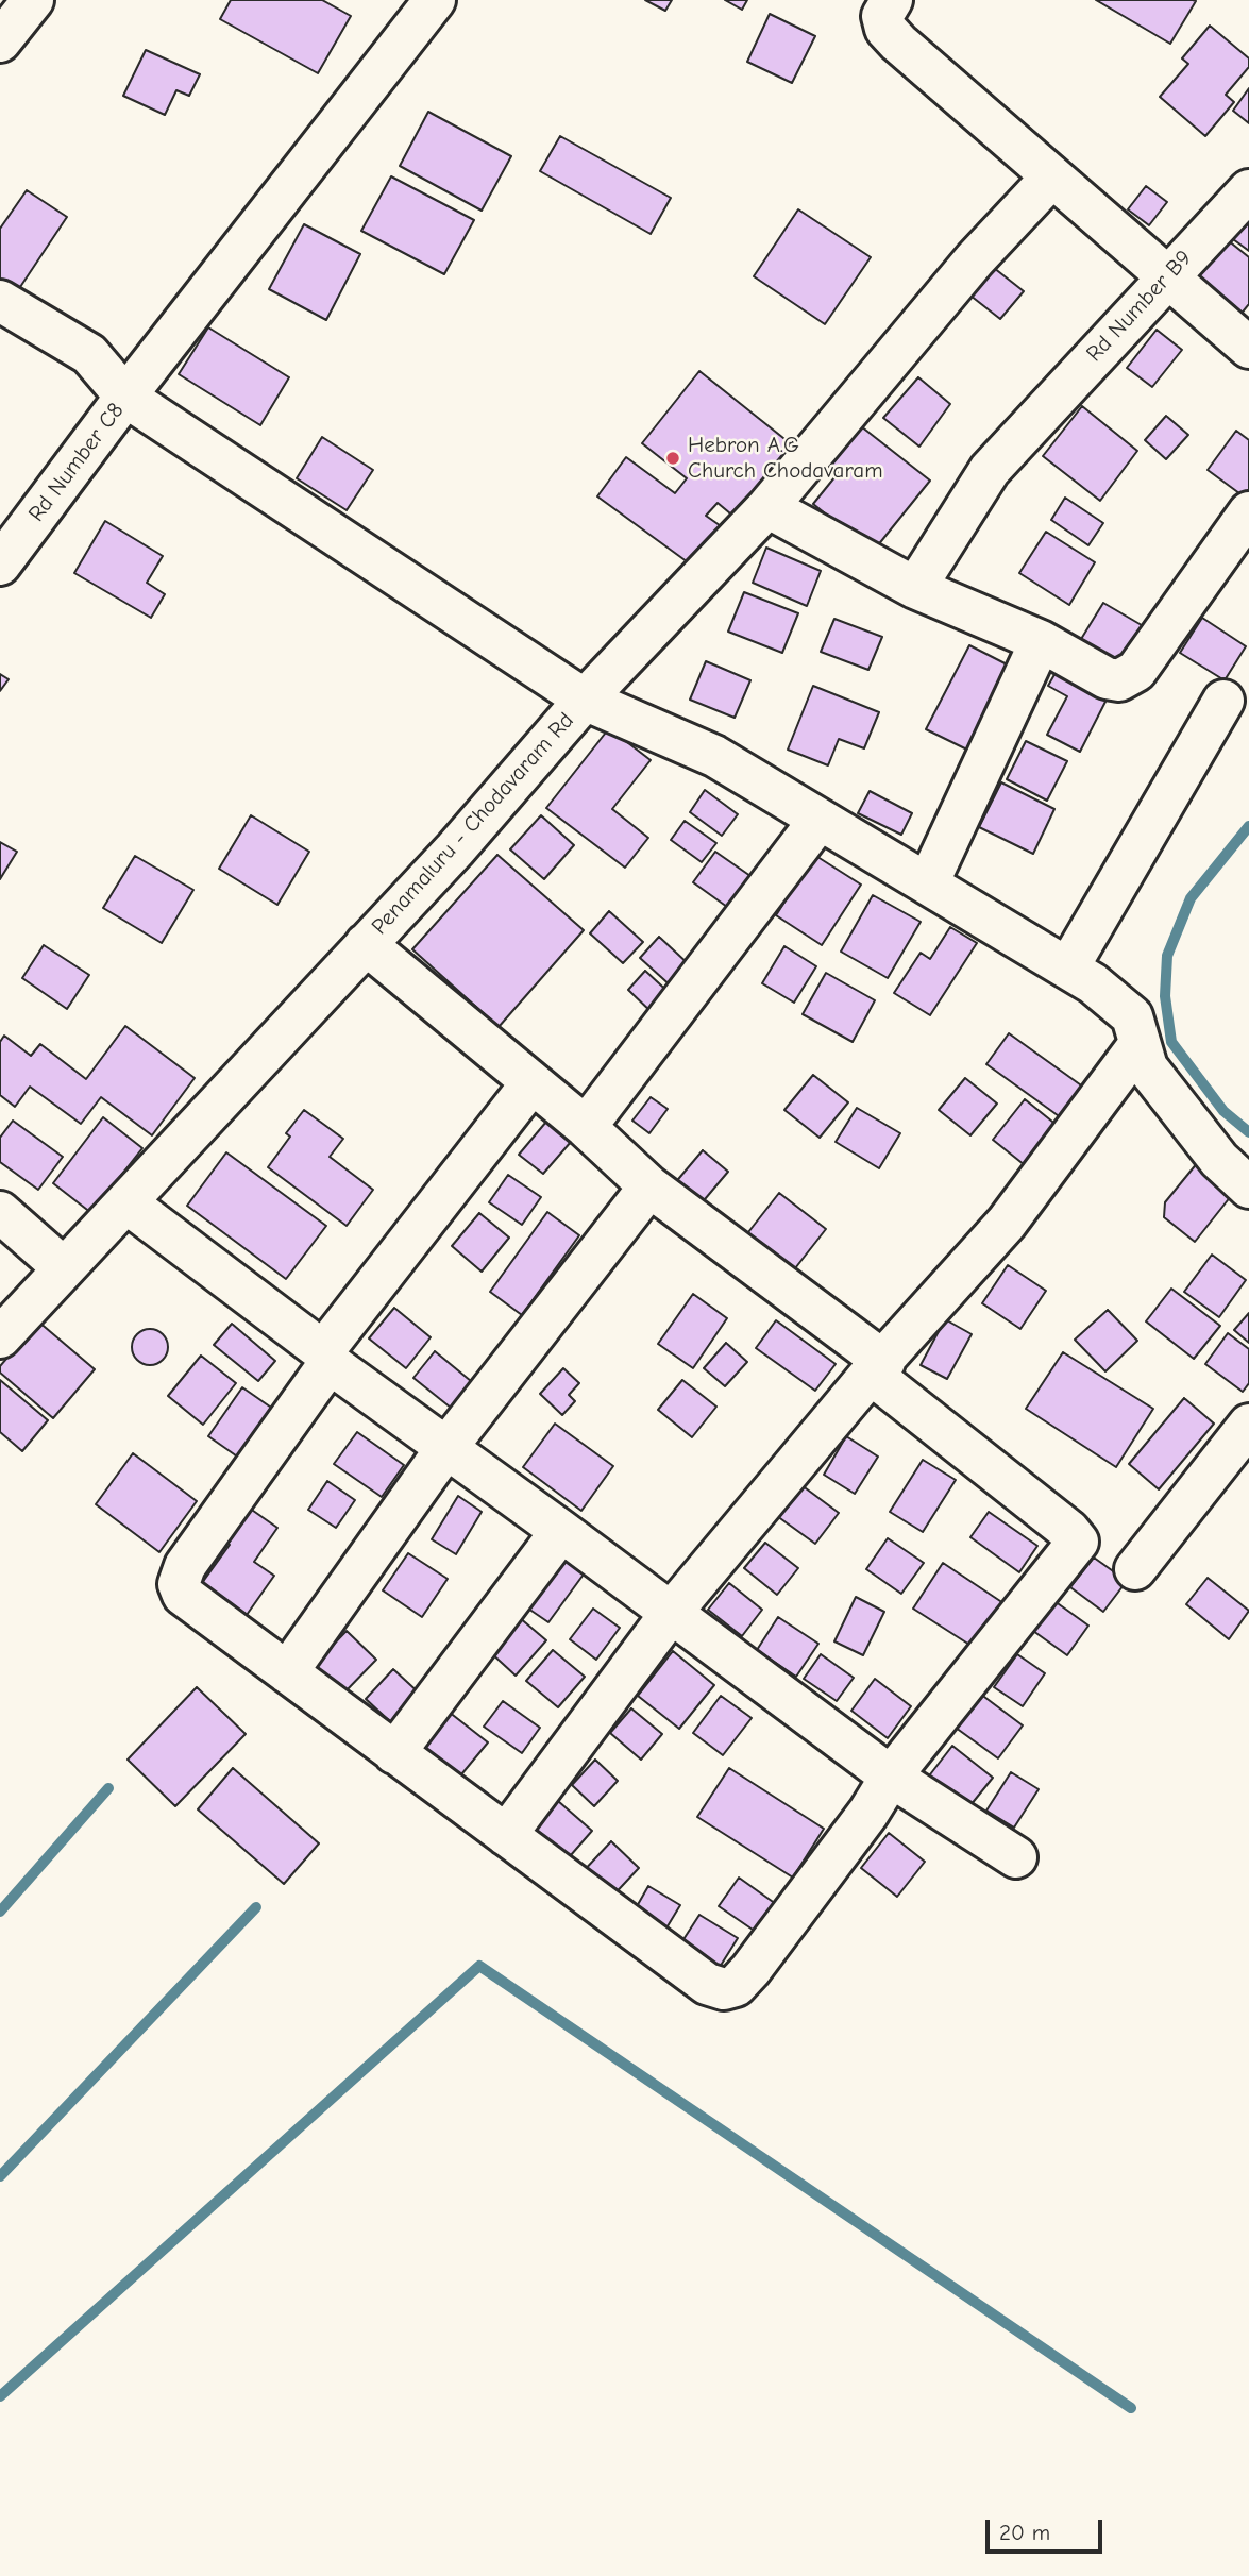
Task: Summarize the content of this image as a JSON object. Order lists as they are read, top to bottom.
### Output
{
  "streets": {
    "street": ["Rd Number B9", "Rd Number C8", "Penamaluru - Chodavaram Rd"]
  },
  "crossings": [
    ["Rd Number C8", "Penamaluru - Chodavaram Rd"]
  ],
  "places": ["Hebron A.G Church Chodavaram"],
  "scale_bar": "20 m"
}
